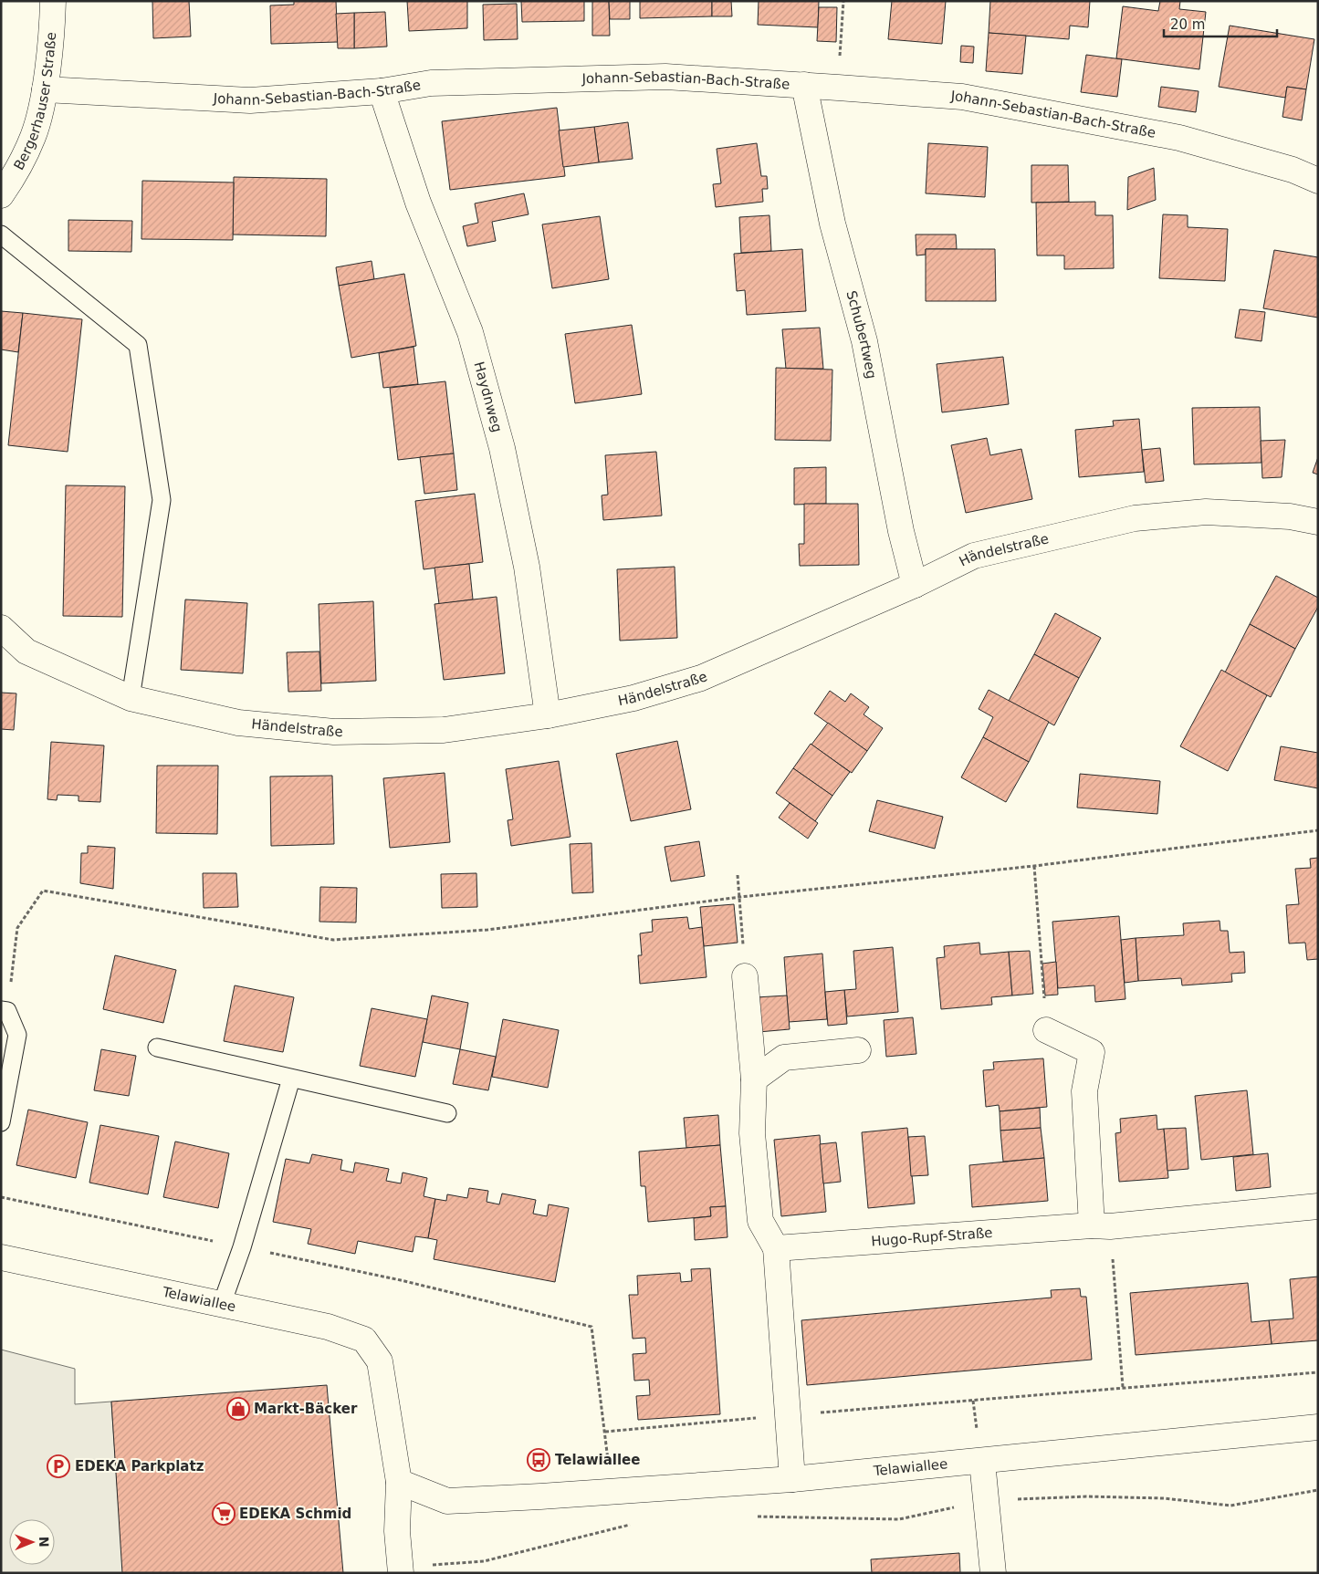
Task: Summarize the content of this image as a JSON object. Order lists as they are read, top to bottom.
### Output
{
  "streets": {
    "street": [
      "Johann-Sebastian-Bach-Straße",
      "Bergerhauser Straße",
      "Schubertweg",
      "Haydnweg",
      "Händelstraße",
      "Hugo-Rupf-Straße",
      "Telawiallee"
    ]
  },
  "crossings": [
    ["Johann-Sebastian-Bach-Straße", "Bergerhauser Straße"],
    ["Johann-Sebastian-Bach-Straße", "Schubertweg"],
    ["Johann-Sebastian-Bach-Straße", "Haydnweg"],
    ["Schubertweg", "Händelstraße"],
    ["Haydnweg", "Händelstraße"]
  ],
  "places": {
    "shop": ["Markt-Bäcker"],
    "bus stop": ["Telawiallee"],
    "parking": ["EDEKA Parkplatz"],
    "supermarket": ["EDEKA Schmid"]
  },
  "scale_bar": "20 m",
  "north": "right"
}
